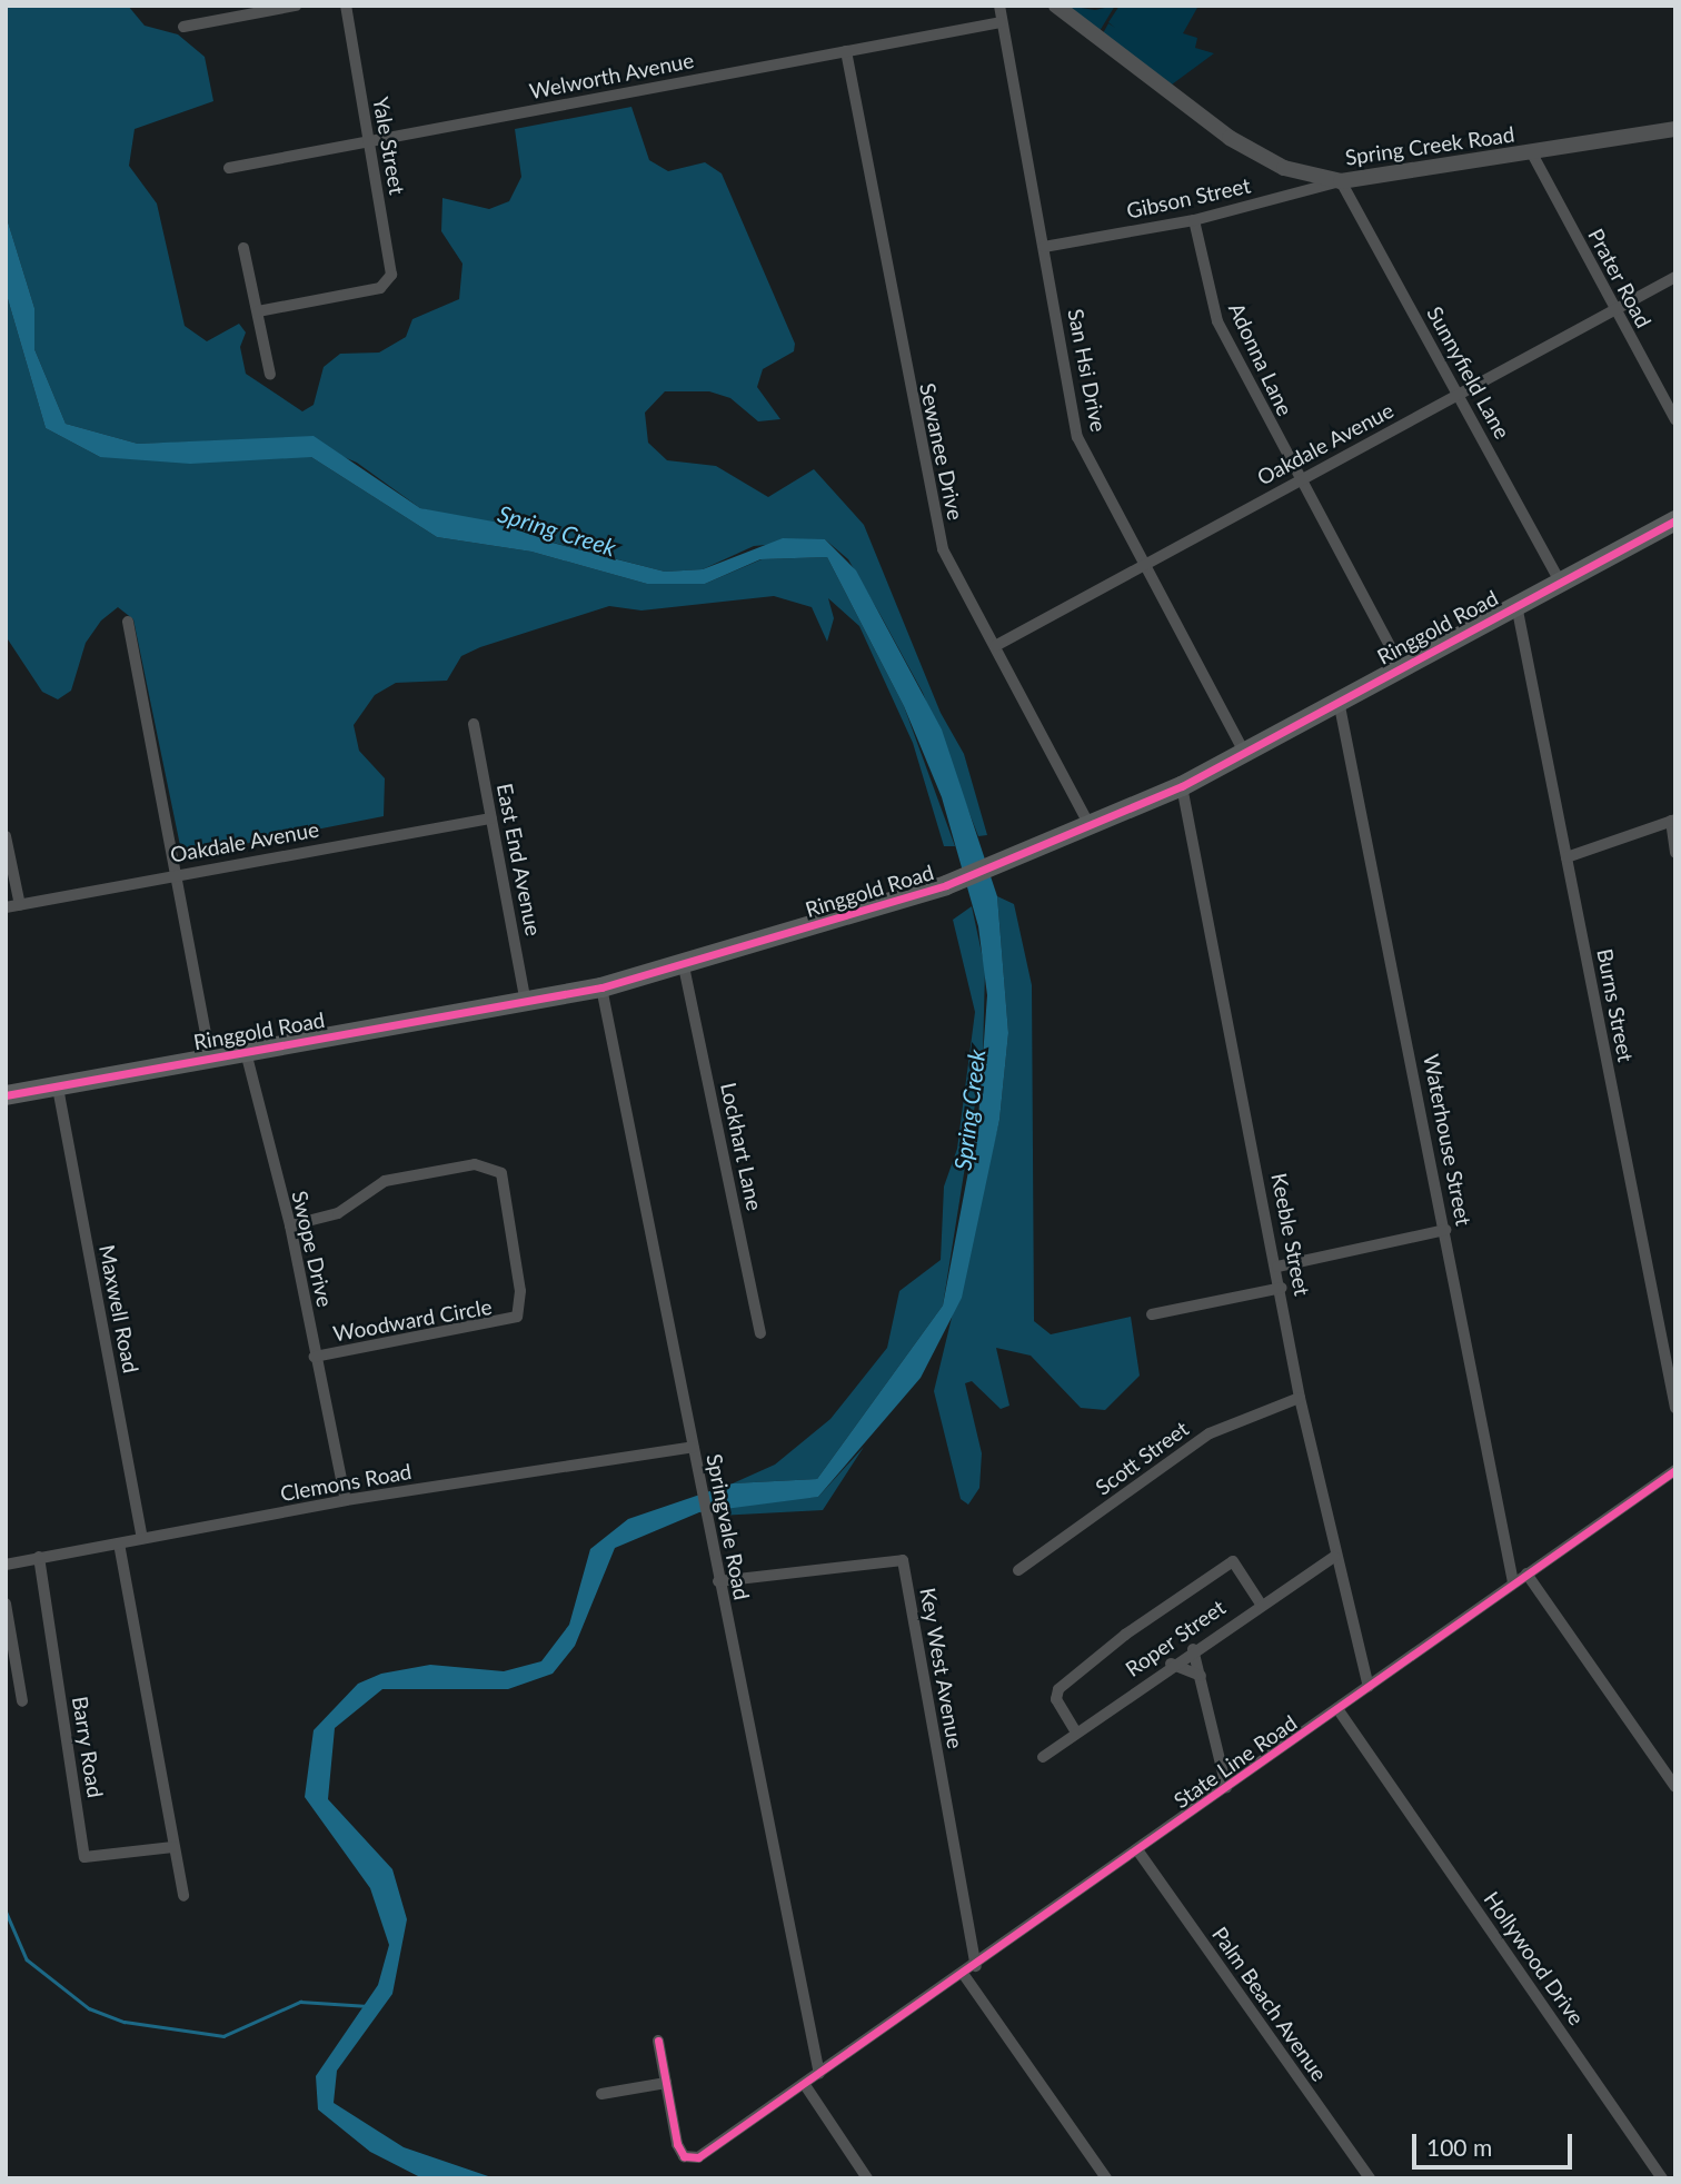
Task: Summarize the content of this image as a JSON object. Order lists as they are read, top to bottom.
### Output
{
  "streets": {
    "main road": ["Ringgold Road"],
    "street": [
      "Welworth Avenue",
      "Yale Street",
      "Spring Creek Road",
      "Gibson Street",
      "Prater Road",
      "Adonna Lane",
      "San Hsi Drive",
      "Sunnyfield Lane",
      "Oakdale Avenue",
      "Sewanee Drive",
      "East End Avenue",
      "Burns Street",
      "Waterhouse Street",
      "Lockhart Lane",
      "Keeble Street",
      "Swope Drive",
      "Maxwell Road",
      "Woodward Circle",
      "Scott Street",
      "Clemons Road",
      "Springvale Road",
      "Roper Street",
      "Key West Avenue",
      "Barry Road",
      "State Line Road",
      "Hollywood Drive",
      "Palm Beach Avenue"
    ]
  },
  "crossings": [
    ["Welworth Avenue", "Yale Street"],
    ["Welworth Avenue", "San Hsi Drive"],
    ["Welworth Avenue", "Sewanee Drive"],
    ["Spring Creek Road", "Gibson Street"],
    ["Spring Creek Road", "Prater Road"],
    ["Spring Creek Road", "Sunnyfield Lane"],
    ["Gibson Street", "Adonna Lane"],
    ["Gibson Street", "San Hsi Drive"],
    ["Gibson Street", "Sunnyfield Lane"],
    ["Prater Road", "Oakdale Avenue"],
    ["Adonna Lane", "Oakdale Avenue"],
    ["Adonna Lane", "Ringgold Road"],
    ["San Hsi Drive", "Oakdale Avenue"],
    ["San Hsi Drive", "Ringgold Road"],
    ["Sunnyfield Lane", "Oakdale Avenue"],
    ["Sunnyfield Lane", "Ringgold Road"],
    ["Oakdale Avenue", "Sewanee Drive"],
    ["Oakdale Avenue", "East End Avenue"],
    ["Sewanee Drive", "Ringgold Road"],
    ["Ringgold Road", "East End Avenue"],
    ["Ringgold Road", "Burns Street"],
    ["Ringgold Road", "Waterhouse Street"],
    ["Ringgold Road", "Lockhart Lane"],
    ["Ringgold Road", "Keeble Street"],
    ["Ringgold Road", "Swope Drive"],
    ["Ringgold Road", "Maxwell Road"],
    ["Ringgold Road", "Springvale Road"],
    ["Waterhouse Street", "State Line Road"],
    ["Keeble Street", "Scott Street"],
    ["Keeble Street", "Roper Street"],
    ["Keeble Street", "State Line Road"],
    ["Swope Drive", "Woodward Circle"],
    ["Swope Drive", "Clemons Road"],
    ["Maxwell Road", "Clemons Road"],
    ["Clemons Road", "Springvale Road"],
    ["Clemons Road", "Barry Road"],
    ["Springvale Road", "Key West Avenue"],
    ["Springvale Road", "State Line Road"],
    ["Key West Avenue", "State Line Road"],
    ["State Line Road", "Hollywood Drive"],
    ["State Line Road", "Palm Beach Avenue"]
  ],
  "water": ["Spring Creek"],
  "scale_bar": "100 m"
}
